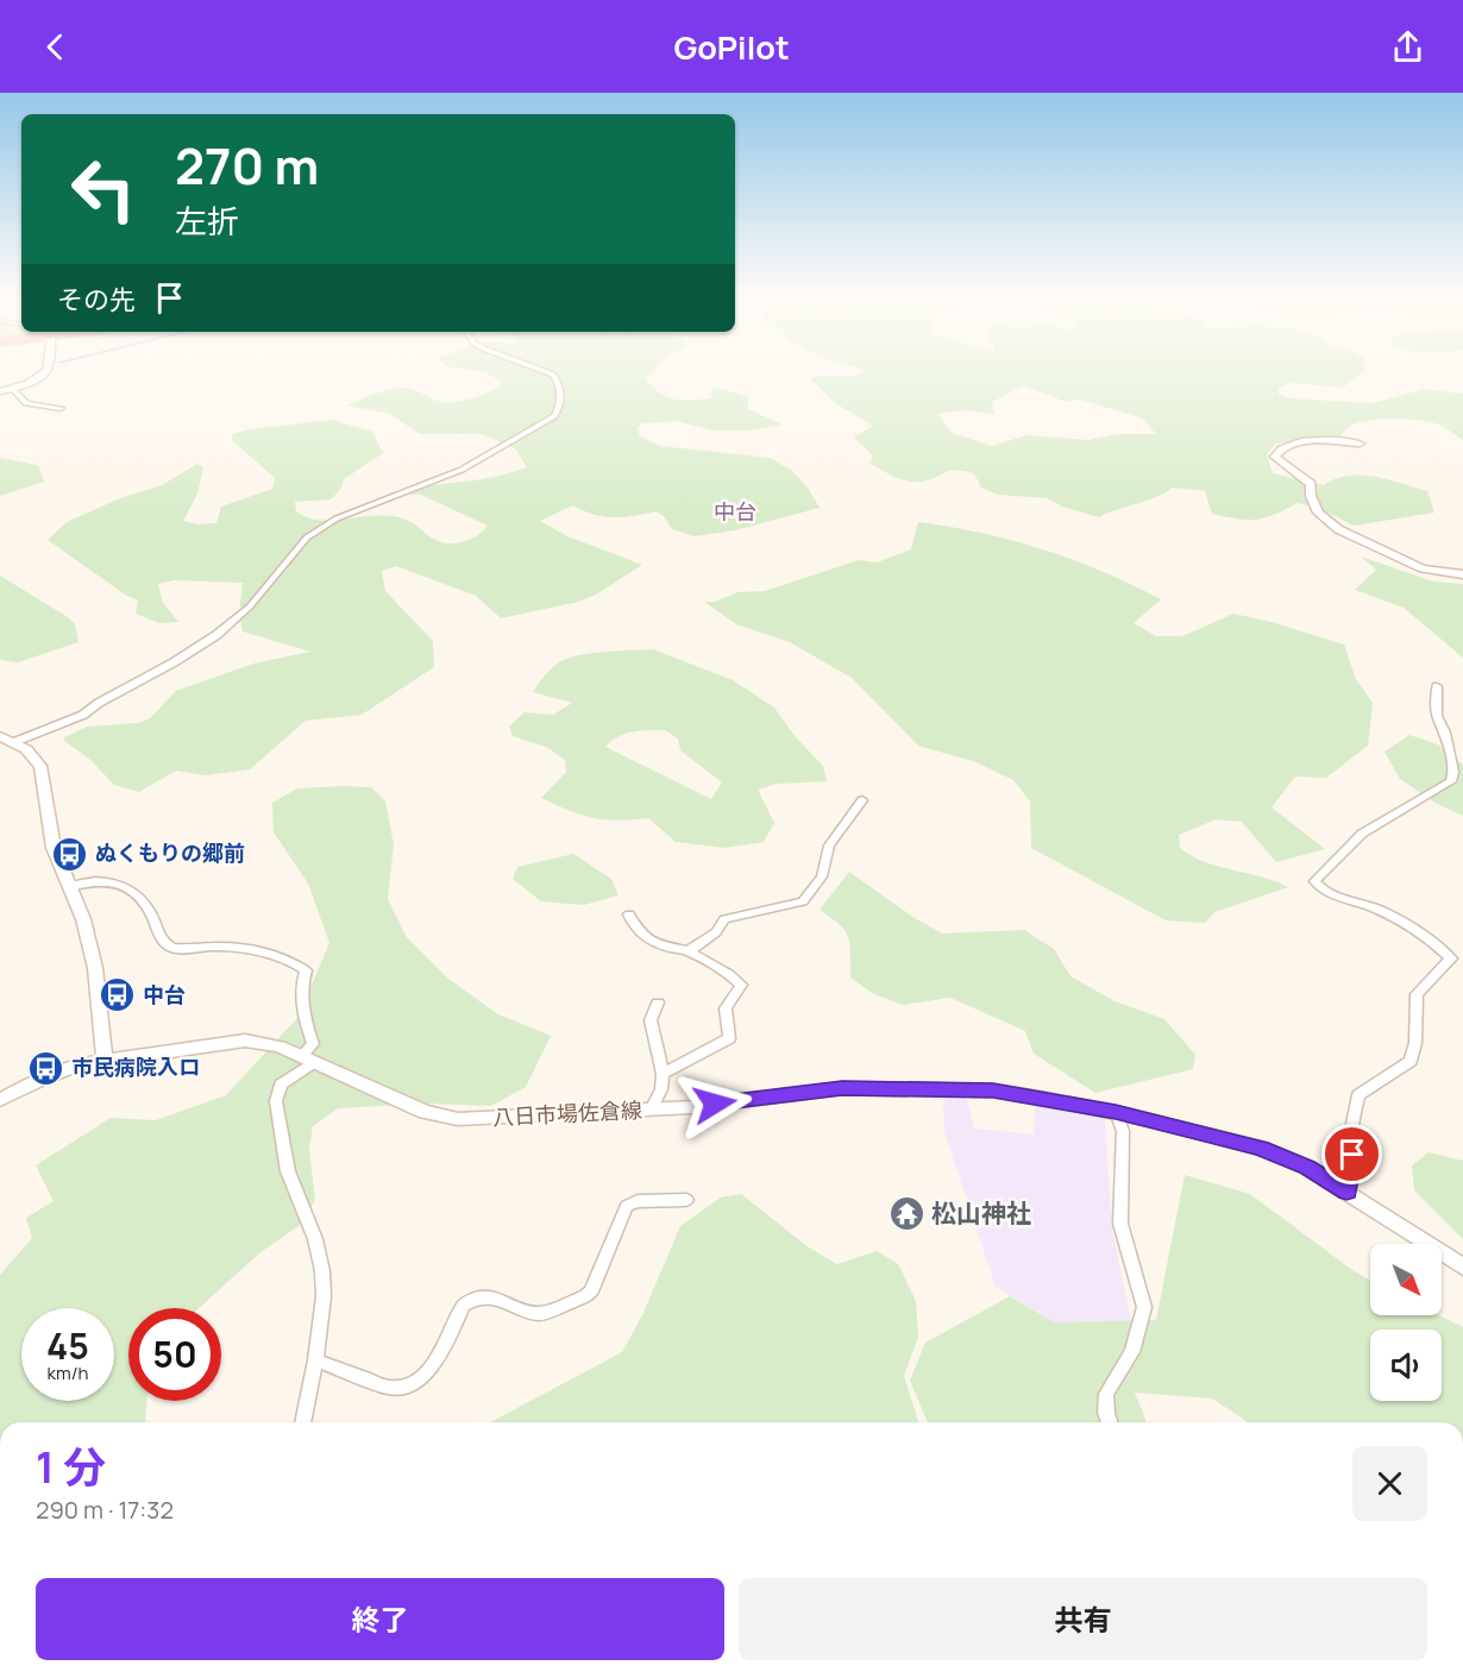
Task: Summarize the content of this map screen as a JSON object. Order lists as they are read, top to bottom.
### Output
{
  "streets": {
    "street": ["八日市場佐倉線"]
  },
  "districts": ["中台"],
  "places": {
    "bus stop": ["ぬくもりの郷前", "中台", "市民病院入ロ"],
    "temple": ["松山神社"]
  },
  "north": "bottom right",
  "page": {
    "header": "GoPilot",
    "turn": ["270 m", "左折"],
    "then": "その先",
    "speed": "45 km/h",
    "limit": "50",
    "heading": ["1 分", "290 m · 17:32"],
    "buttons": ["終了", "共有"]
  }
}
